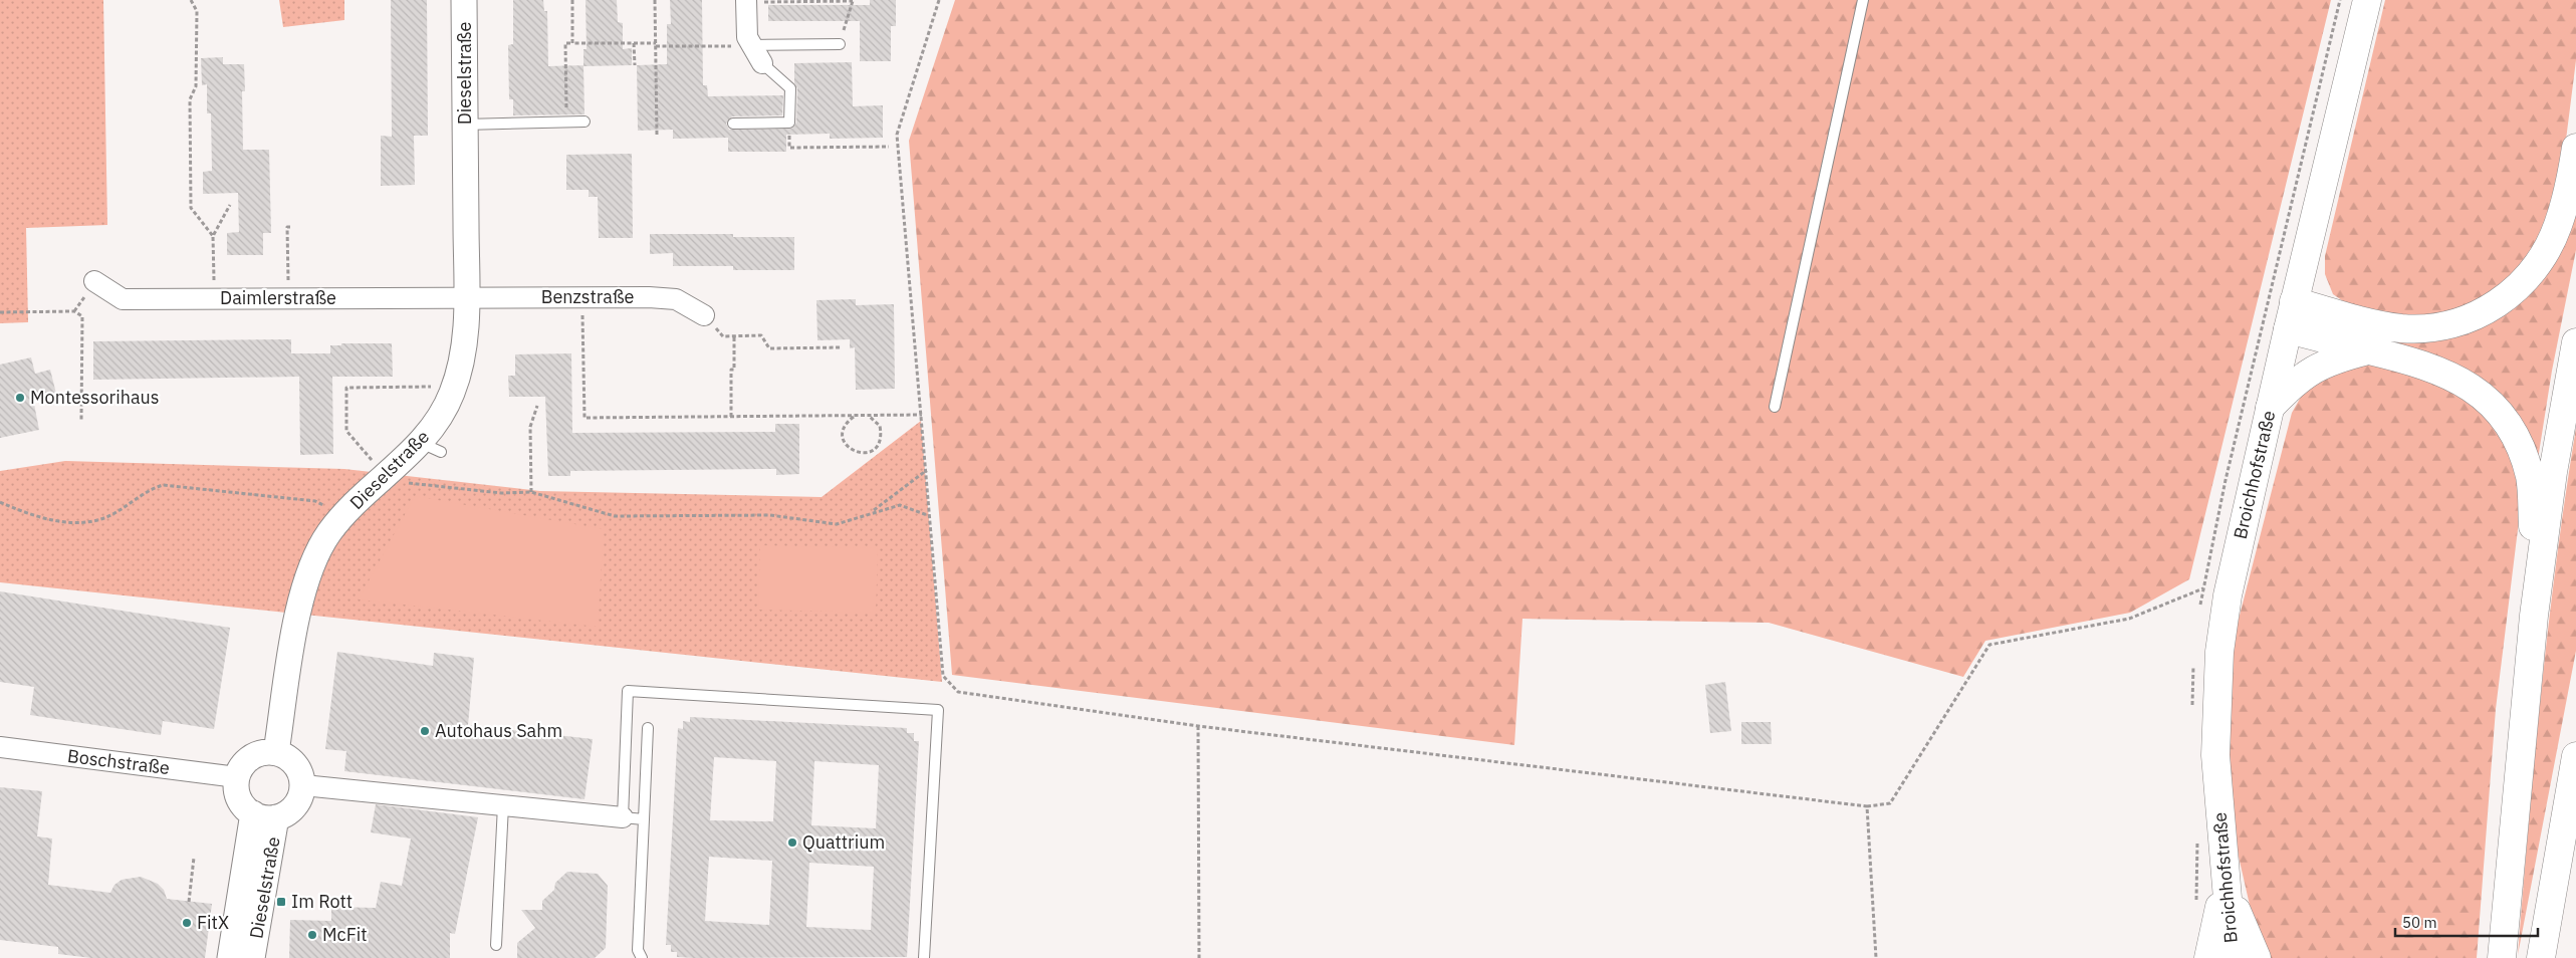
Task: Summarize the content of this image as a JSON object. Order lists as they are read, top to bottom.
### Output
{
  "streets": {
    "main road": ["Broichhofstraße"],
    "street": [
      "Dieselstraße",
      "Benzstraße",
      "Daimlerstraße",
      "Boschstraße"
    ]
  },
  "crossings": [
    ["Dieselstraße", "Benzstraße"],
    ["Dieselstraße", "Daimlerstraße"],
    ["Dieselstraße", "Boschstraße"],
    ["Benzstraße", "Daimlerstraße"]
  ],
  "places": {
    "other": [
      "Montessorihaus",
      "Autohaus Sahm",
      "Quattrium",
      "FitX",
      "McFit"
    ],
    "transit": ["Im Rott"]
  },
  "scale_bar": "50 m"
}
